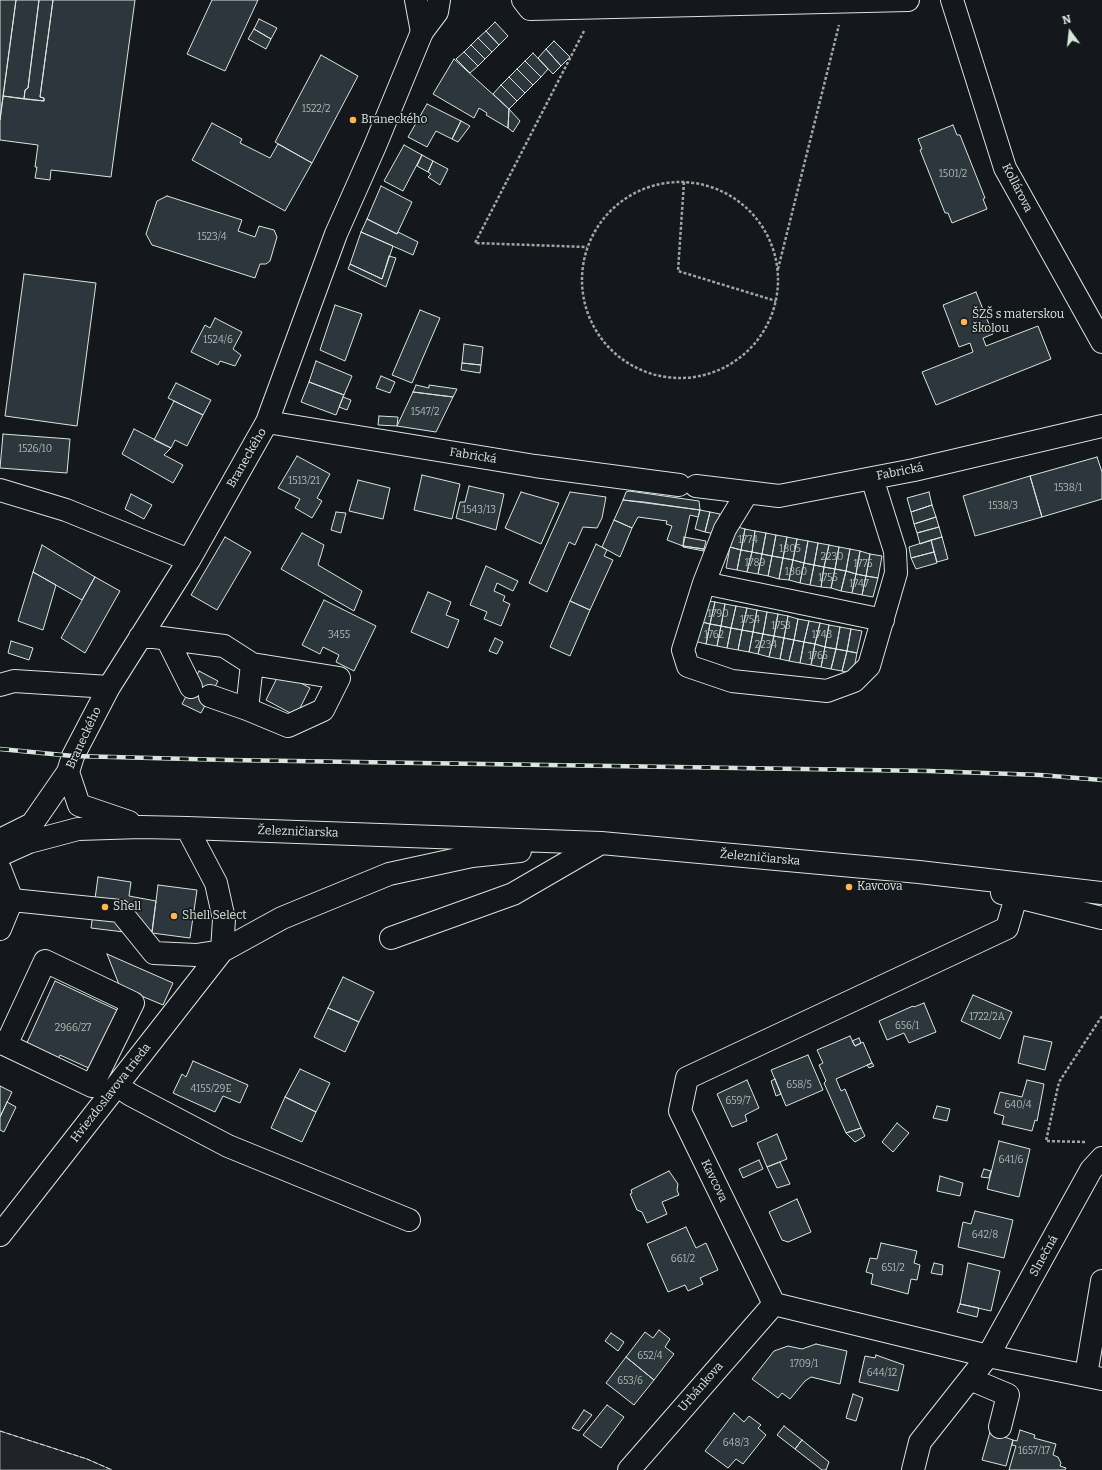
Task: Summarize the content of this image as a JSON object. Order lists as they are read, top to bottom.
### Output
{
  "streets": {
    "street": [
      "Kollárova",
      "Fabrická",
      "Braneckého",
      "Železničiarska",
      "Hviezdoslavova trieda",
      "Kavcova",
      "Slnečná",
      "Urbánkova"
    ]
  },
  "crossings": [
    ["Fabrická", "Braneckého"],
    ["Železničiarska", "Hviezdoslavova trieda"],
    ["Železničiarska", "Kavcova"],
    ["Kavcova", "Urbánkova"]
  ],
  "places": [
    "Braneckého",
    "ŠZŠ s materskou školou",
    "Kavcova",
    "Shell",
    "Shell Select"
  ],
  "house_numbers": [
    "1522/2",
    "1501/2",
    "1523/4",
    "1524/6",
    "1547/2",
    "1526/10",
    "1513/21",
    "1538/1",
    "1538/3",
    "1543/13",
    "1774",
    "1805",
    "2230",
    "1789",
    "1775",
    "1860",
    "1755",
    "1747",
    "1790",
    "1754",
    "1753",
    "3455",
    "1762",
    "1743",
    "2234",
    "1765",
    "1722/2A",
    "656/1",
    "2966/27",
    "658/5",
    "4155/29E",
    "659/7",
    "640/4",
    "641/6",
    "642/8",
    "661/2",
    "651/2",
    "652/4",
    "1709/1",
    "644/12",
    "653/6",
    "648/3",
    "1657/17"
  ],
  "north": "top"
}
